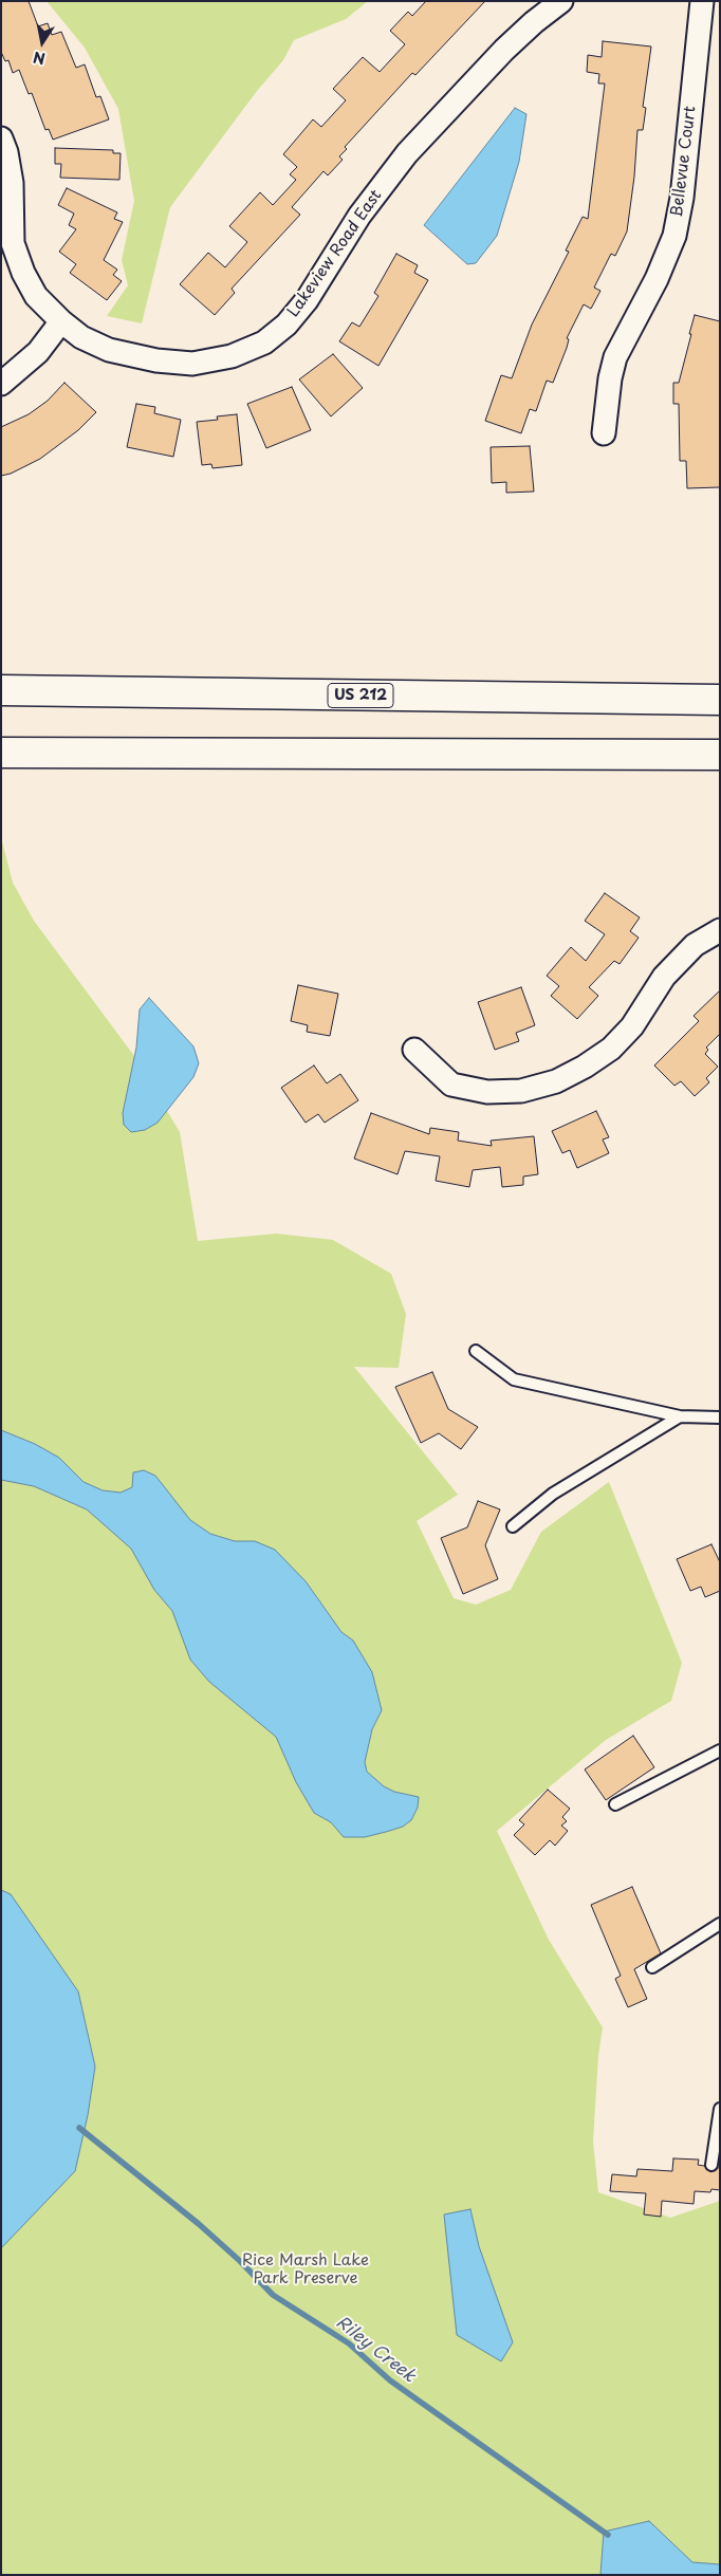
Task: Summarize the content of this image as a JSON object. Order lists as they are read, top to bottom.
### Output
{
  "streets": {
    "highway": ["US 212"],
    "street": ["Bellevue Court", "Lakeview Road East"]
  },
  "water": ["Riley Creek"],
  "parks": ["Rice Marsh Lake Park Preserve"],
  "north": "bottom"
}
